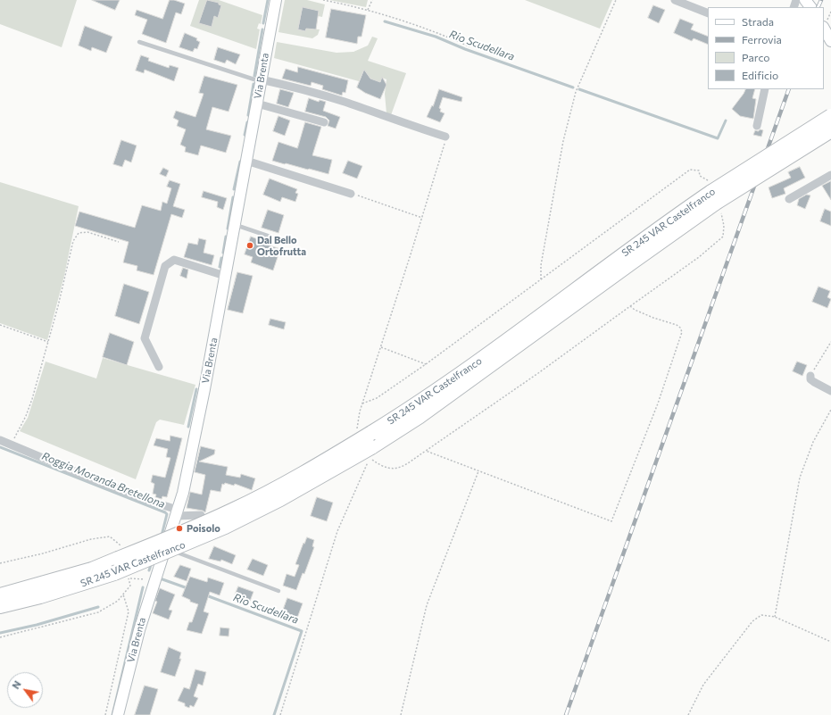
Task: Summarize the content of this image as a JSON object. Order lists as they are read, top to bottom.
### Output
{
  "streets": {
    "highway": ["SR 245 VAR Castelfranco"],
    "street": ["Via Brenta"]
  },
  "water": ["Rio Scudellara", "Roggia Moranda Bretellona"],
  "places": ["Dal Bello Ortofrutta", "Poisolo"],
  "legend": [
    "Strada",
    "Ferrovia",
    "Parco",
    "Edificio"
  ],
  "north": "top left"
}
